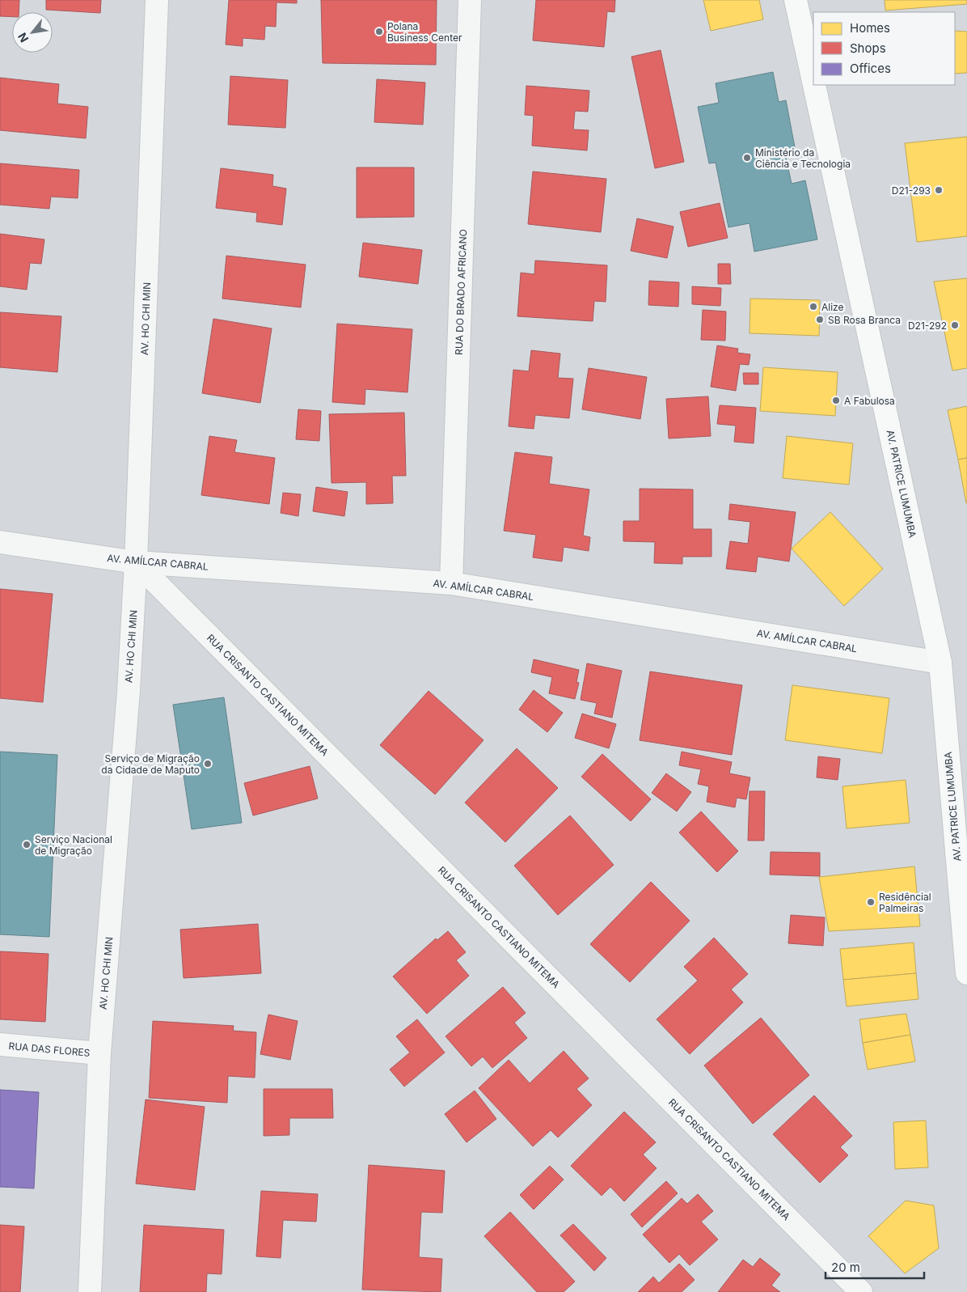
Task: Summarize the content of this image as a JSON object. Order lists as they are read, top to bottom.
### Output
{
  "streets": {
    "main road": ["AV. PATRICE LUMUMBA"],
    "street": [
      "RUA DO BRADO AFRICANO",
      "AV. HO CHI MIN",
      "AV. AMÍLCAR CABRAL",
      "RUA CRISANTO CASTIANO MITEMA",
      "RUA DAS FLORES"
    ]
  },
  "crossings": [
    ["RUA DO BRADO AFRICANO", "AV. AMÍLCAR CABRAL"],
    ["AV. HO CHI MIN", "AV. AMÍLCAR CABRAL"],
    ["AV. HO CHI MIN", "RUA CRISANTO CASTIANO MITEMA"],
    ["AV. HO CHI MIN", "RUA DAS FLORES"],
    ["AV. PATRICE LUMUMBA", "AV. AMÍLCAR CABRAL"],
    ["AV. AMÍLCAR CABRAL", "RUA CRISANTO CASTIANO MITEMA"]
  ],
  "places": [
    "Polana Business Center",
    "Ministério da Ciência e Tecnologia",
    "D21-293",
    "Alize",
    "SB Rosa Branca",
    "D21-292",
    "A Fabulosa",
    "Serviço de Migração da Cidade de Maputo",
    "Serviço Nacional de Migração",
    "Residêncial Palmeiras"
  ],
  "legend": ["Homes", "Shops", "Offices"],
  "scale_bar": "20 m",
  "north": "bottom left"
}
